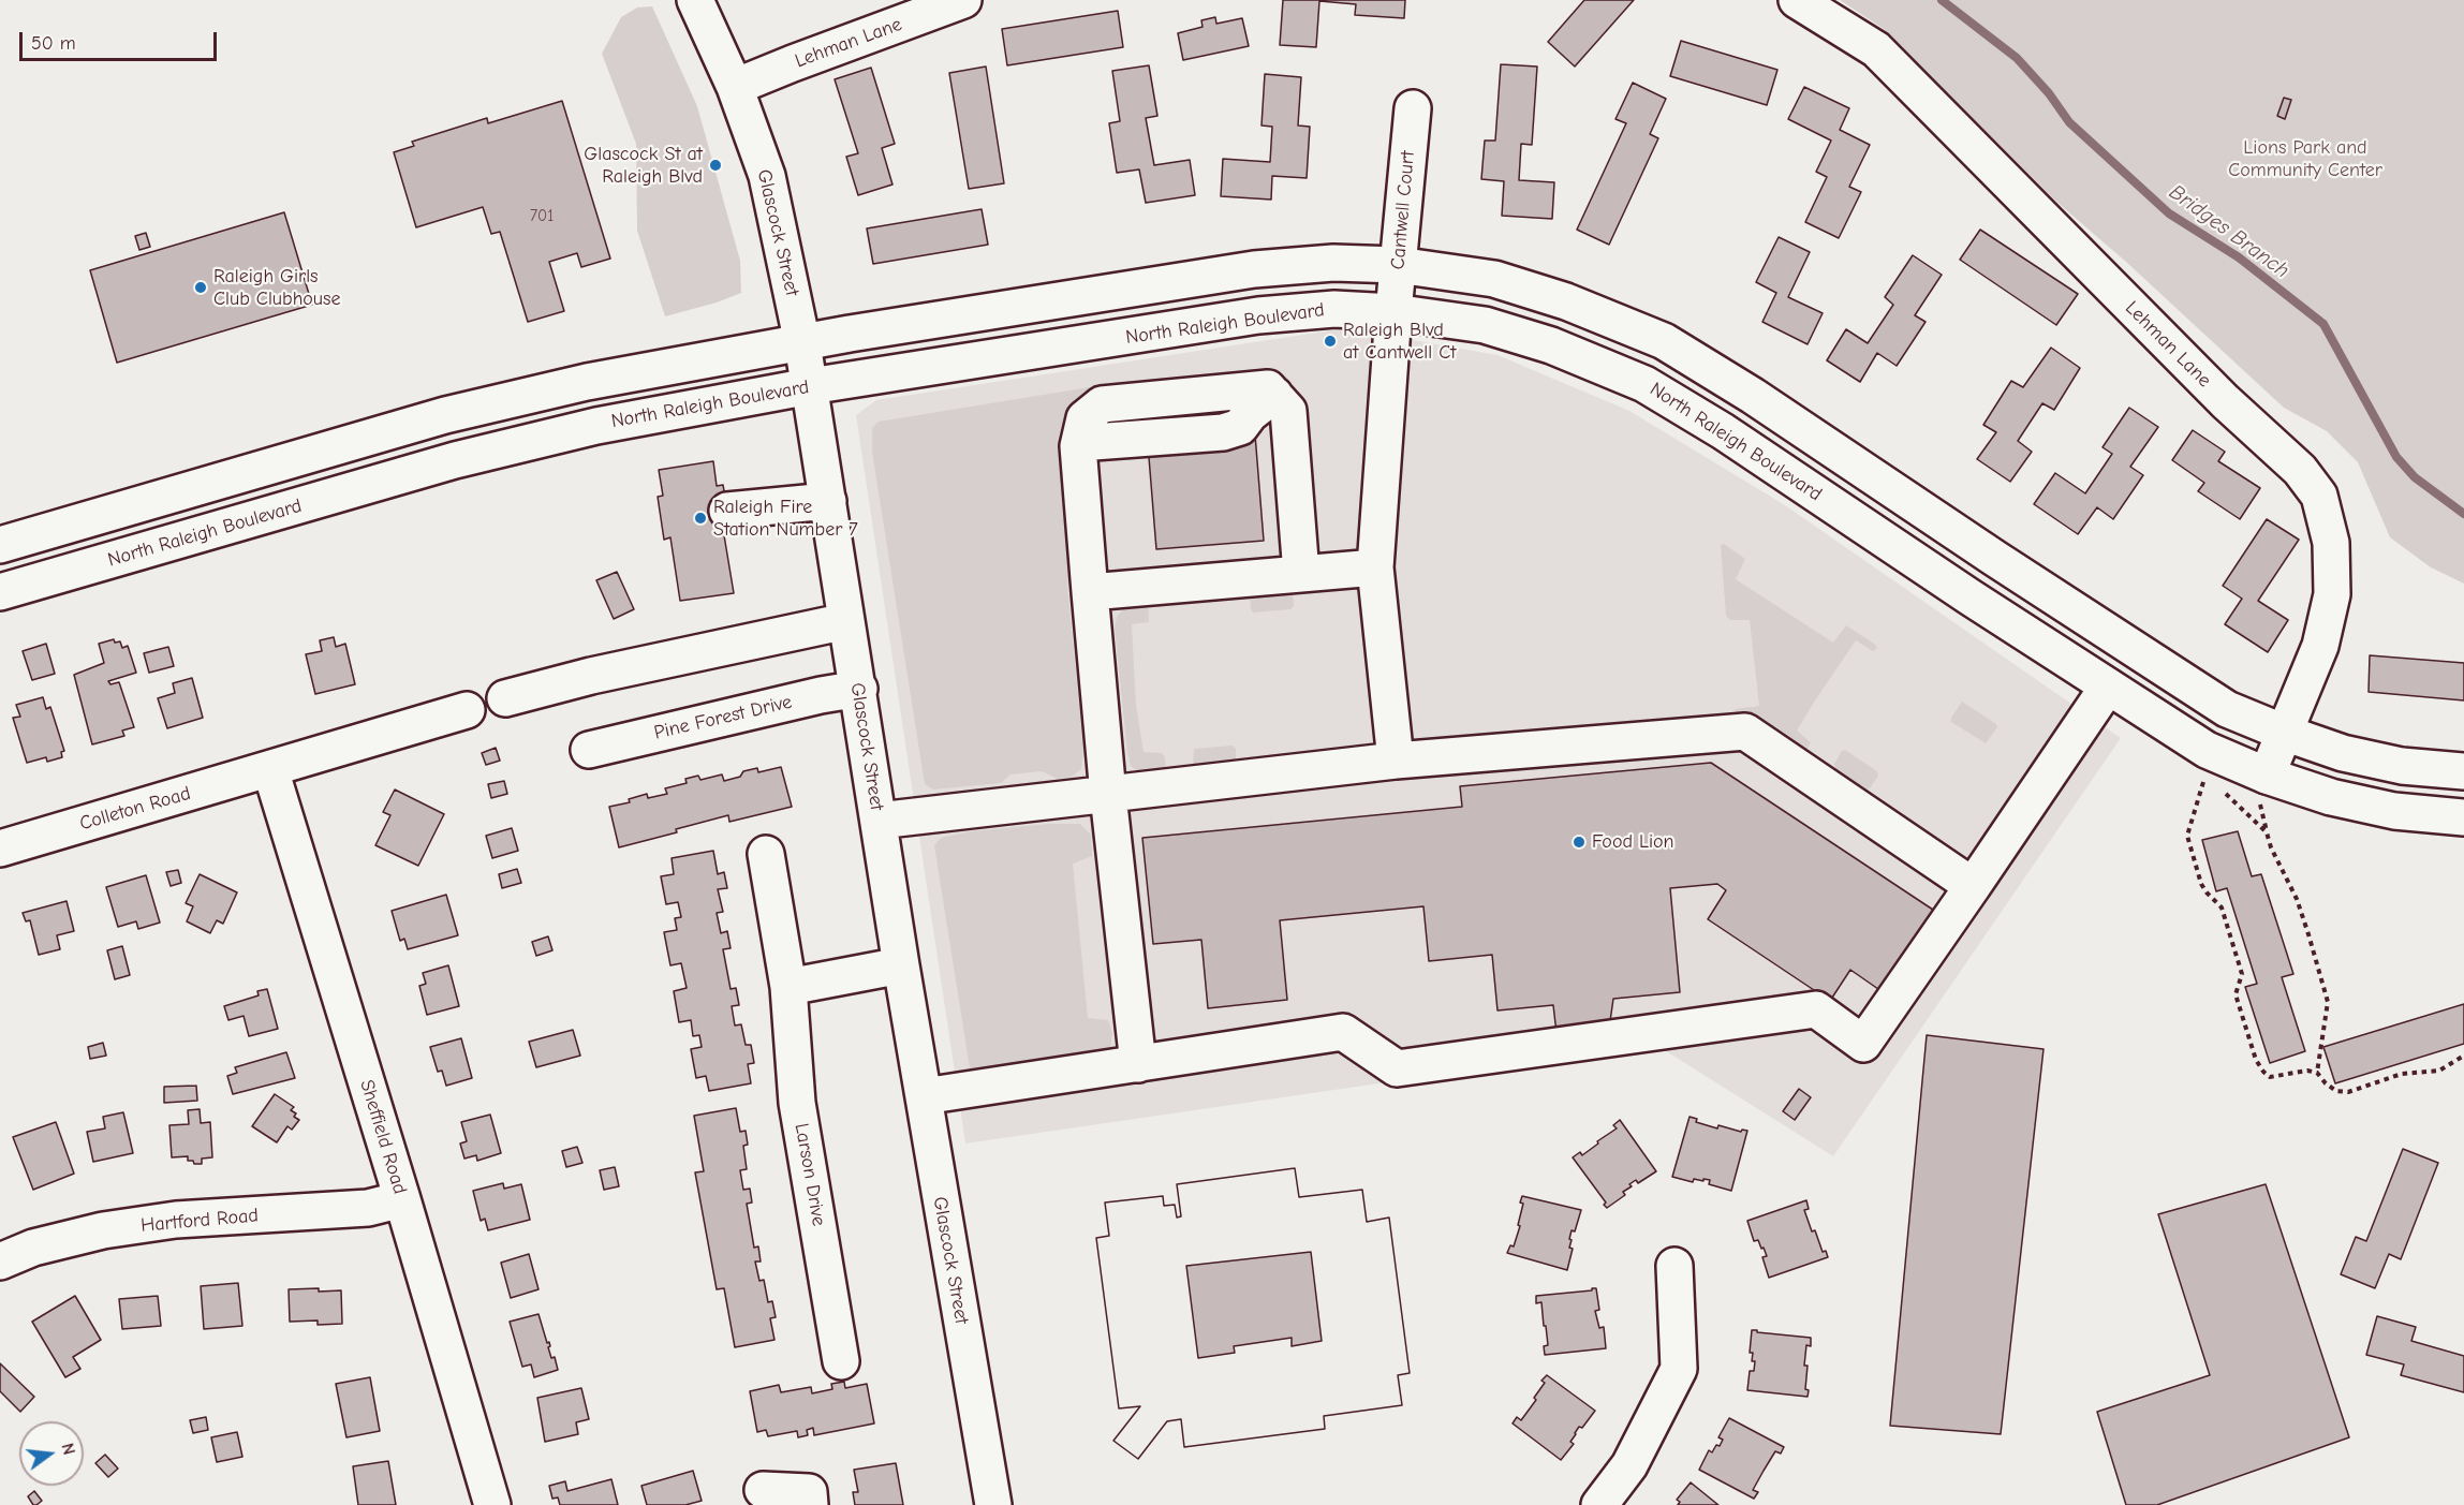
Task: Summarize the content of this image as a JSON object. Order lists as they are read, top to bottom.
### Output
{
  "streets": {
    "street": [
      "Lehman Lane",
      "Cantwell Court",
      "Glascock Street",
      "North Raleigh Boulevard",
      "Pine Forest Drive",
      "Colleton Road",
      "Sheffield Road",
      "Larson Drive",
      "Hartford Road"
    ]
  },
  "crossings": [
    ["Lehman Lane", "Glascock Street"],
    ["Lehman Lane", "North Raleigh Boulevard"],
    ["Cantwell Court", "North Raleigh Boulevard"],
    ["Glascock Street", "North Raleigh Boulevard"],
    ["Glascock Street", "Pine Forest Drive"],
    ["Colleton Road", "Sheffield Road"],
    ["Sheffield Road", "Hartford Road"]
  ],
  "water": ["Bridges Branch"],
  "parks": ["Lions Park and Community Center"],
  "places": [
    "Glascock St at Raleigh Blvd",
    "Raleigh Girls Club Clubhouse",
    "Raleigh Blvd at Cantwell Ct",
    "Raleigh Fire Station Number 7",
    "Food Lion"
  ],
  "house_numbers": ["701"],
  "scale_bar": "50 m",
  "north": "right"
}
